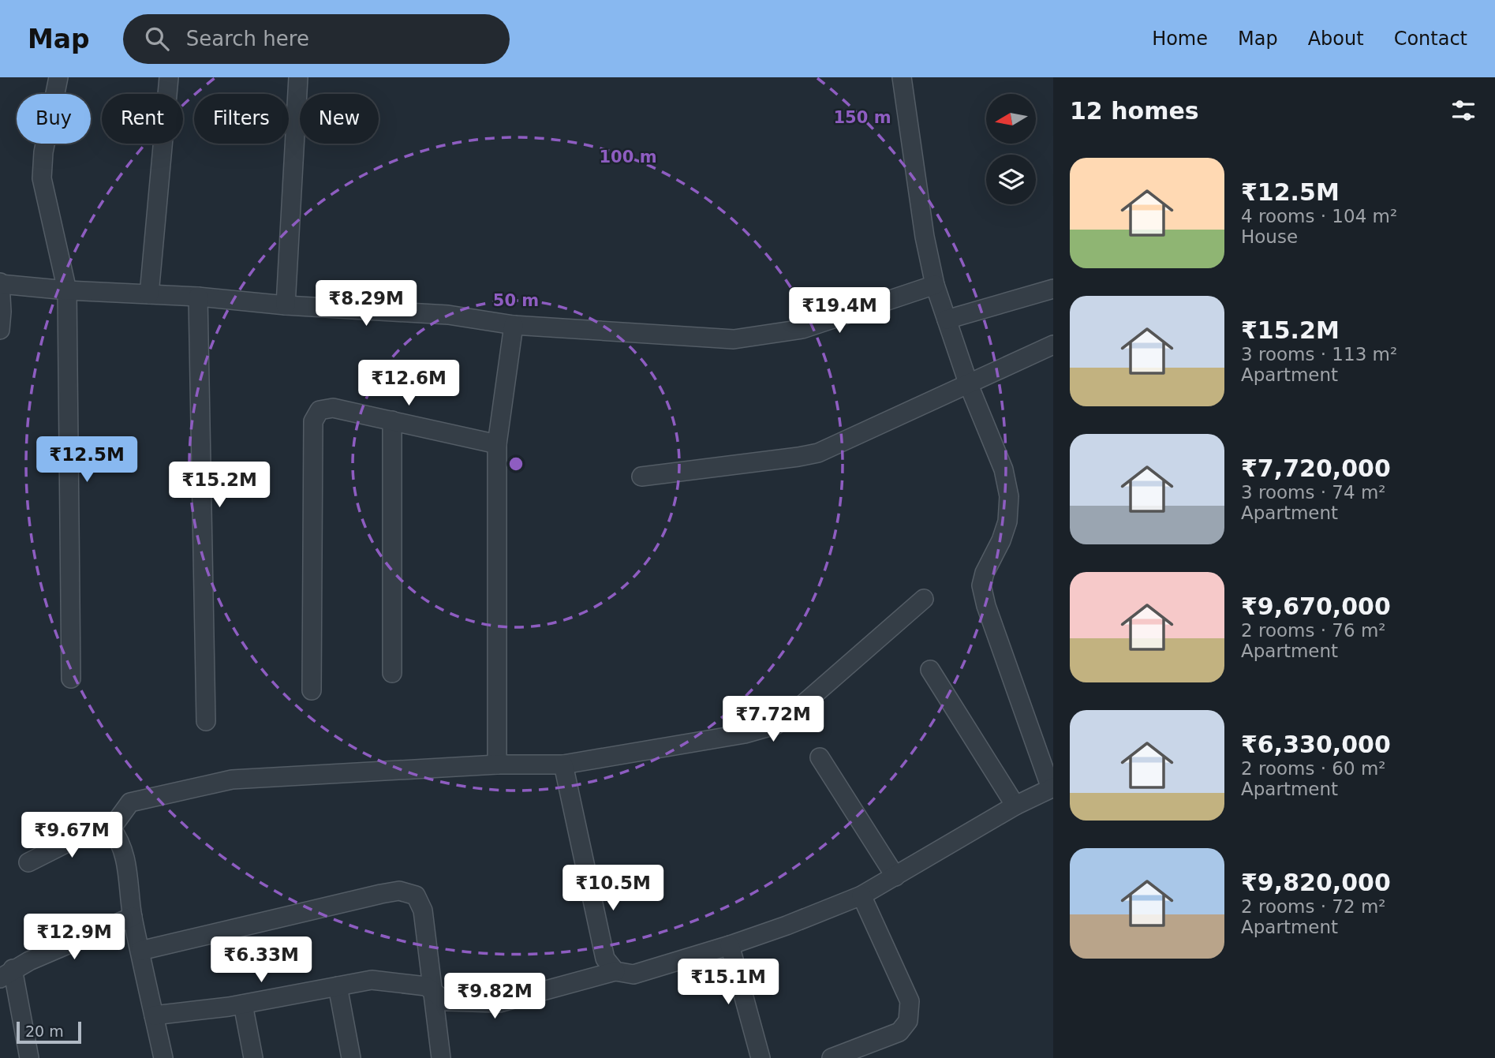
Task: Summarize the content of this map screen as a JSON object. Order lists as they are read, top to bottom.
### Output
{
  "scale_bar": "20 m",
  "north": "left",
  "page": {
    "header": "Map",
    "search": "Search here",
    "nav": [
      "Home",
      "Map",
      "About",
      "Contact"
    ],
    "heading": "12 homes",
    "chip": [
      "Buy",
      "Rent",
      "Filters",
      "New"
    ],
    "list": [
      {
        "name": "₹12.5M",
        "note": "4 rooms · 104 m² · House"
      },
      {
        "name": "₹15.2M",
        "note": "3 rooms · 113 m² · Apartment"
      },
      {
        "name": "₹7,720,000",
        "note": "3 rooms · 74 m² · Apartment"
      },
      {
        "name": "₹9,670,000",
        "note": "2 rooms · 76 m² · Apartment"
      },
      {
        "name": "₹6,330,000",
        "note": "2 rooms · 60 m² · Apartment"
      },
      {
        "name": "₹9,820,000",
        "note": "2 rooms · 72 m² · Apartment"
      }
    ],
    "price": [
      "₹8.29M",
      "₹19.4M",
      "₹12.6M",
      "₹12.5M",
      "₹15.2M",
      "₹7.72M",
      "₹9.67M",
      "₹10.5M",
      "₹12.9M",
      "₹6.33M",
      "₹15.1M",
      "₹9.82M"
    ],
    "scale": "20 m"
  },
  "rings": ["150 m", "100 m", "50 m"]
}
